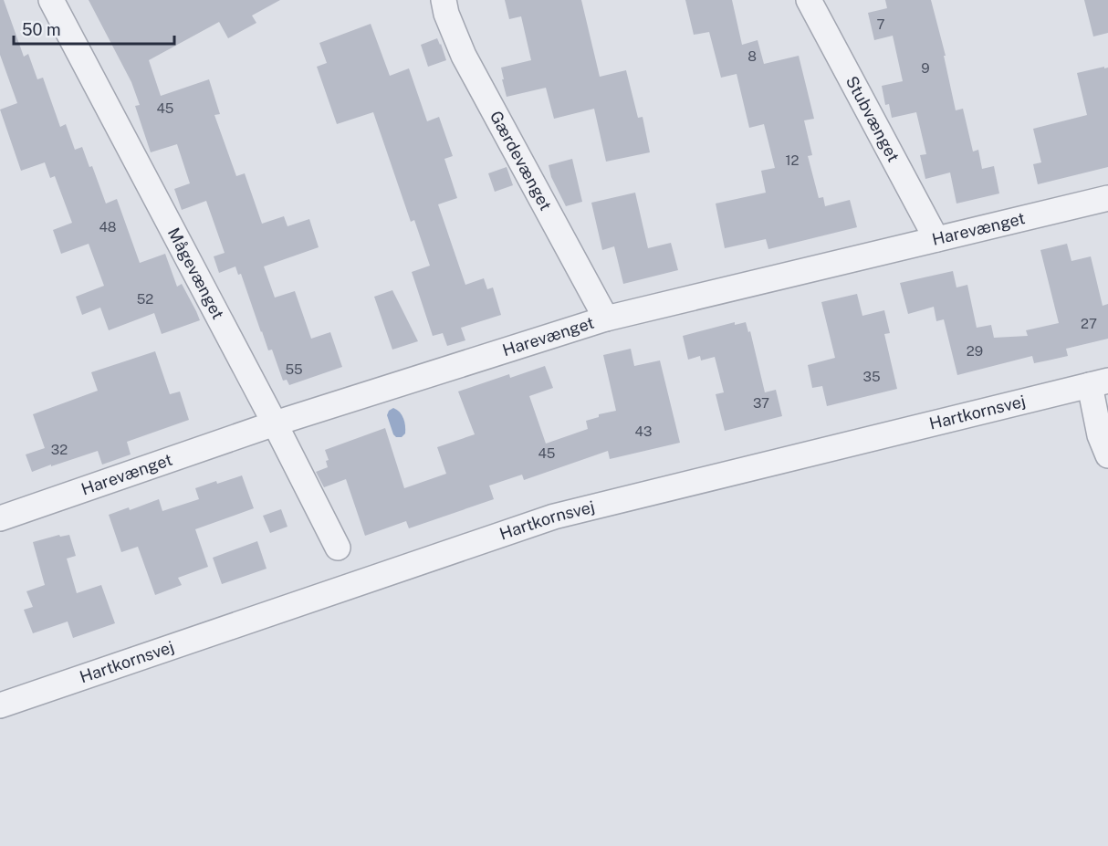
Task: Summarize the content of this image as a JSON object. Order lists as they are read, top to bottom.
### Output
{
  "streets": {
    "street": [
      "Stubvænget",
      "Gærdevænget",
      "Harevænget",
      "Mågevænget",
      "Hartkornsvej"
    ]
  },
  "crossings": [
    ["Stubvænget", "Harevænget"],
    ["Gærdevænget", "Harevænget"],
    ["Harevænget", "Mågevænget"]
  ],
  "house_numbers": [
    "7",
    "8",
    "9",
    "45",
    "12",
    "48",
    "52",
    "27",
    "29",
    "55",
    "35",
    "37",
    "43",
    "32",
    "45"
  ],
  "scale_bar": "50 m"
}
